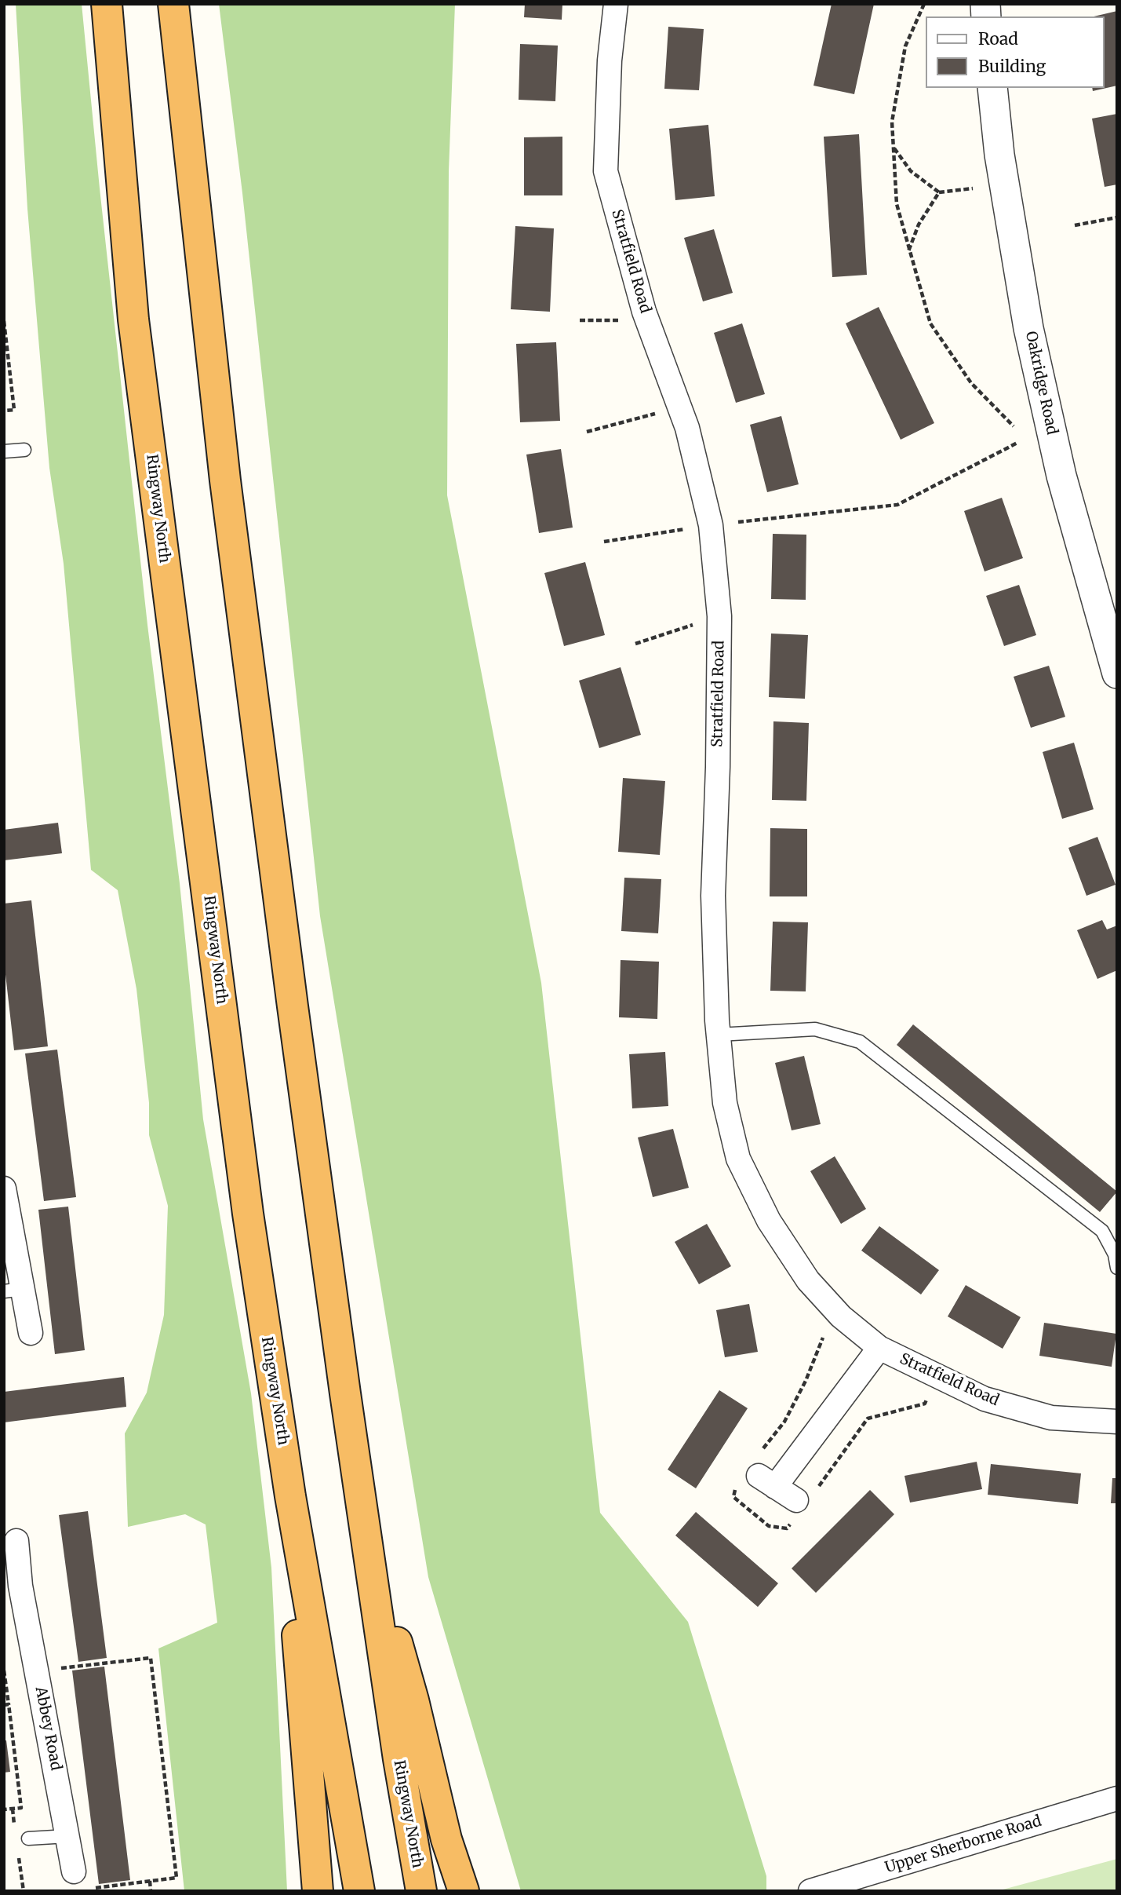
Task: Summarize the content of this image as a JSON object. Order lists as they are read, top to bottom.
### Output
{
  "streets": {
    "highway": ["Ringway North"],
    "street": [
      "Stratfield Road",
      "Oakridge Road",
      "Abbey Road",
      "Upper Sherborne Road"
    ]
  },
  "legend": ["Road", "Building"]
}
